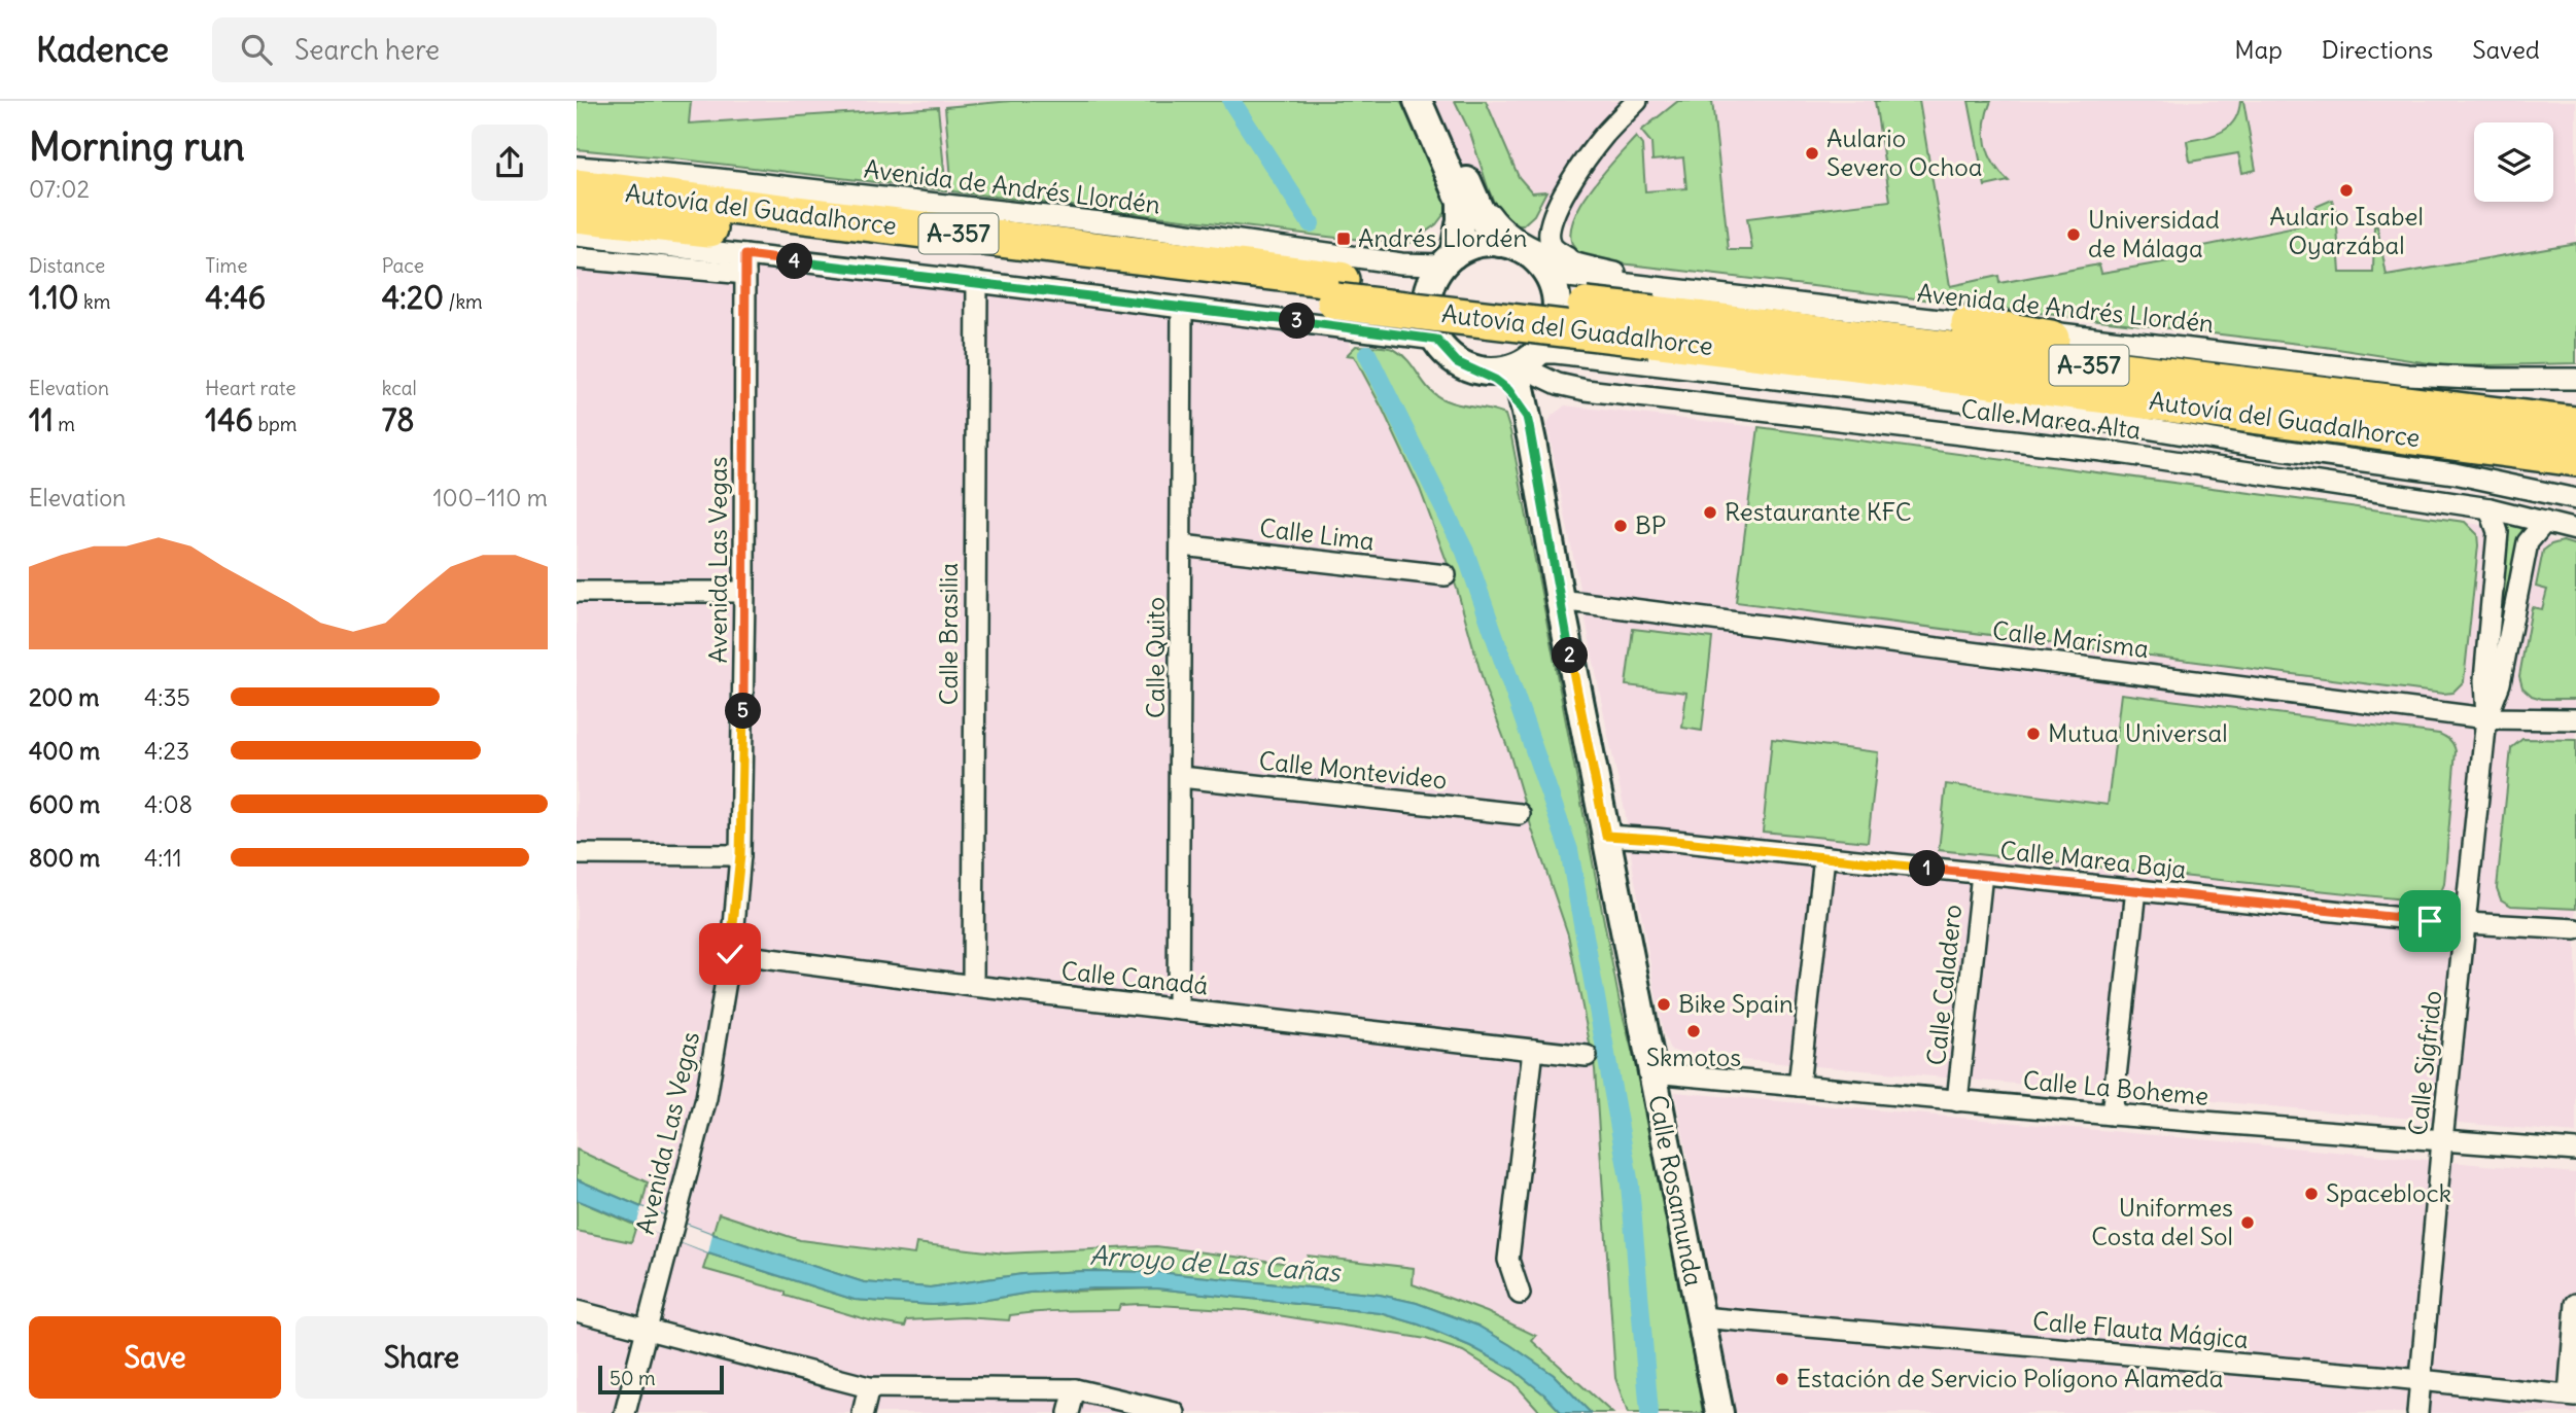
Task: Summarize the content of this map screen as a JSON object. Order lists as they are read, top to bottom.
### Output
{
  "streets": {
    "highway": ["Autovía del Guadalhorce", "A-357"],
    "main road": ["Calle Rosamunda"],
    "street": [
      "Avenida de Andrés Llordén",
      "Calle Marea Alta",
      "Calle Lima",
      "Avenida Las Vegas",
      "Calle Brasilia",
      "Calle Marisma",
      "Calle Quito",
      "Calle Montevideo",
      "Calle Marea Baja",
      "Calle Canadá",
      "Calle Caladero",
      "Calle Sigfrido",
      "Calle La Boheme",
      "Calle Flauta Mágica"
    ]
  },
  "crossings": [
    ["Avenida de Andrés Llordén", "Calle Marea Alta"],
    ["Avenida de Andrés Llordén", "Calle Rosamunda"],
    ["Calle Marea Alta", "Calle Sigfrido"],
    ["Calle Marea Alta", "Calle Rosamunda"],
    ["Calle Lima", "Calle Quito"],
    ["Avenida Las Vegas", "Calle Canadá"],
    ["Calle Brasilia", "Calle Canadá"],
    ["Calle Marisma", "Calle Sigfrido"],
    ["Calle Marisma", "Calle Rosamunda"],
    ["Calle Quito", "Calle Montevideo"],
    ["Calle Quito", "Calle Canadá"],
    ["Calle Marea Baja", "Calle Caladero"],
    ["Calle Marea Baja", "Calle Sigfrido"],
    ["Calle Marea Baja", "Calle Rosamunda"],
    ["Calle Caladero", "Calle La Boheme"],
    ["Calle Sigfrido", "Calle La Boheme"],
    ["Calle Sigfrido", "Calle Flauta Mágica"],
    ["Calle La Boheme", "Calle Rosamunda"],
    ["Calle Rosamunda", "Calle Flauta Mágica"]
  ],
  "water": ["Arroyo de Las Cañas"],
  "places": {
    "other": [
      "Aulario Severo Ochoa",
      "Aulario Isabel Oyarzábal",
      "Universidad de Málaga",
      "Restaurante KFC",
      "BP",
      "Mutua Universal",
      "Bike Spain",
      "Skmotos",
      "Spaceblock",
      "Uniformes Costa del Sol",
      "Estación de Servicio Polígono Alameda"
    ],
    "transit": ["Andrés Llordén"]
  },
  "scale_bar": "50 m",
  "page": {
    "header": "Kadence",
    "search": "Search here",
    "nav": ["Map", "Directions", "Saved"],
    "heading": ["Morning run", "07:02"],
    "stats": [
      ["Distance", "1.10 km"],
      ["Time", "4:46"],
      ["Pace", "4:20 /km"],
      ["Elevation", "11 m"],
      ["Heart rate", "146 bpm"],
      ["kcal", "78"]
    ],
    "pins": [
      "4",
      "3",
      "2",
      "5",
      "1"
    ],
    "chart": ["Elevation", "100–110 m"],
    "list": [
      {
        "name": "200 m",
        "note": "4:35"
      },
      {
        "name": "400 m",
        "note": "4:23"
      },
      {
        "name": "600 m",
        "note": "4:08"
      },
      {
        "name": "800 m",
        "note": "4:11"
      }
    ],
    "buttons": ["Save", "Share"],
    "scale": "50 m"
  }
}
